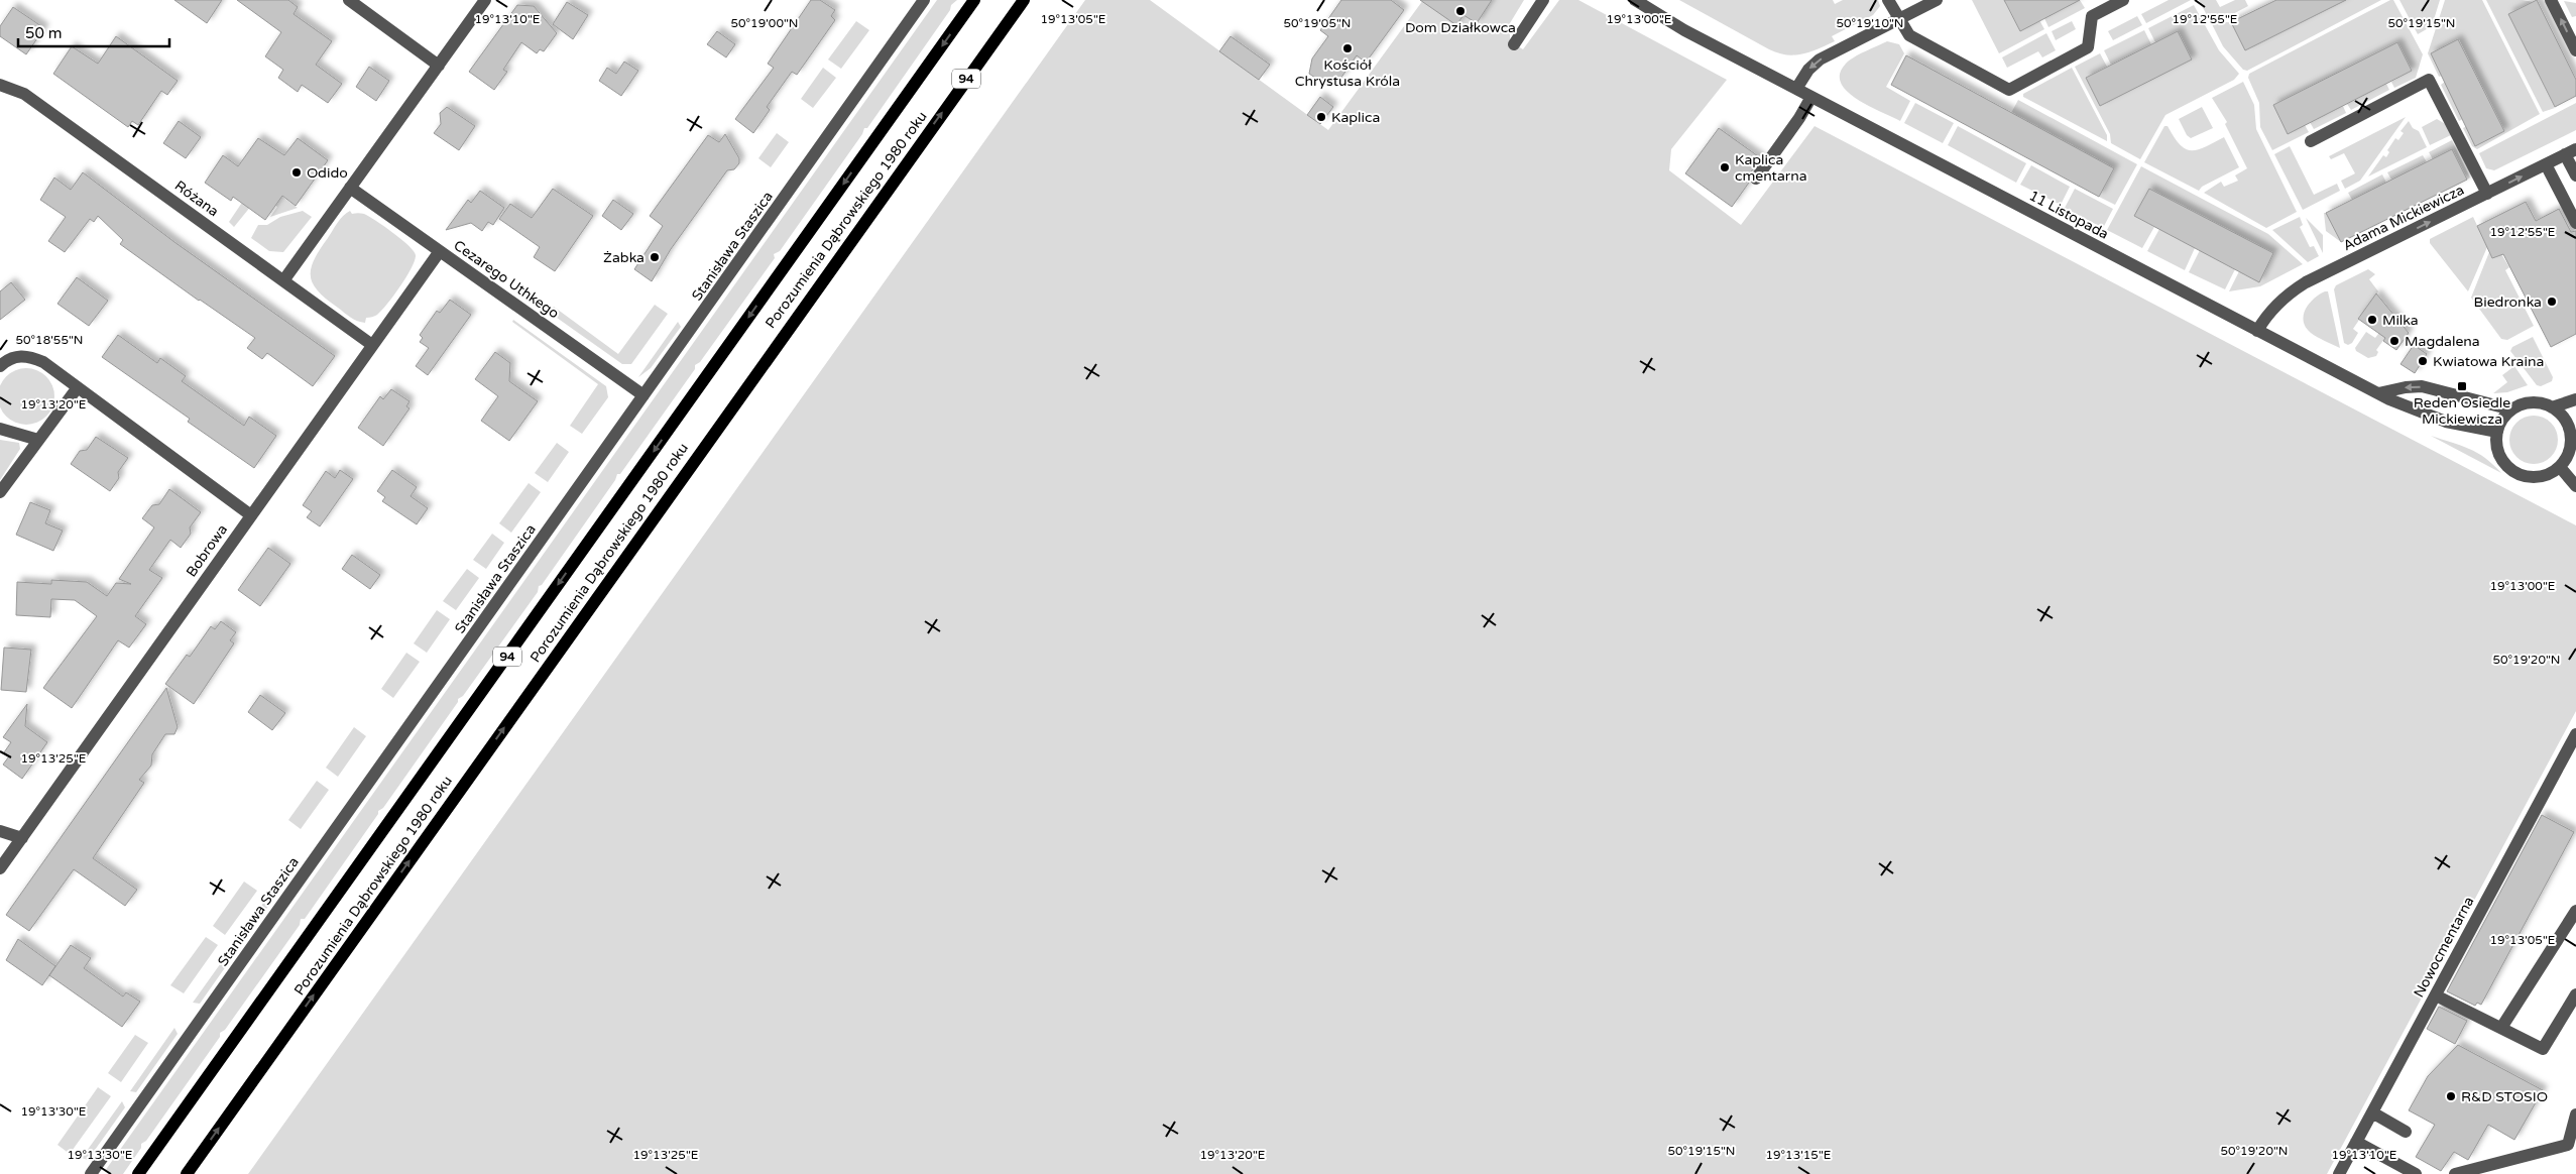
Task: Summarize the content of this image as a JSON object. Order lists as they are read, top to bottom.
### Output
{
  "streets": {
    "main road": ["94", "Porozumienia Dąbrowskiego 1980 roku"],
    "street": [
      "Różana",
      "11 Listopada",
      "Adama Mickiewicza",
      "Stanisława Staszica",
      "Cezarego Uthkego",
      "Bobrowa",
      "Nowocmentarna"
    ]
  },
  "crossings": [
    ["Różana", "Bobrowa"],
    ["11 Listopada", "Adama Mickiewicza"],
    ["Stanisława Staszica", "Cezarego Uthkego"],
    ["Cezarego Uthkego", "Bobrowa"]
  ],
  "one_way": ["Adama Mickiewicza"],
  "places": {
    "other": [
      "Dom Działkowca",
      "Kościół Chrystusa Króla",
      "Kaplica",
      "Kaplica cmentarna",
      "Odido",
      "Żabka",
      "Biedronka",
      "Milka",
      "Magdalena",
      "Kwiatowa Kraina",
      "R&D STOSIO"
    ],
    "transit": ["Reden Osiedle Mickiewicza"]
  },
  "scale_bar": "50 m",
  "coordinates": [
    "19°13'05\"E",
    "19°12'55\"E",
    "19°13'10\"E",
    "19°13'00\"E",
    "50°19'00\"N",
    "50°19'05\"N",
    "50°19'10\"N",
    "50°19'15\"N",
    "50°18'55\"N",
    "19°13'20\"E",
    "50°19'20\"N",
    "19°13'25\"E",
    "19°13'30\"E",
    "19°13'15\"E"
  ]
}
